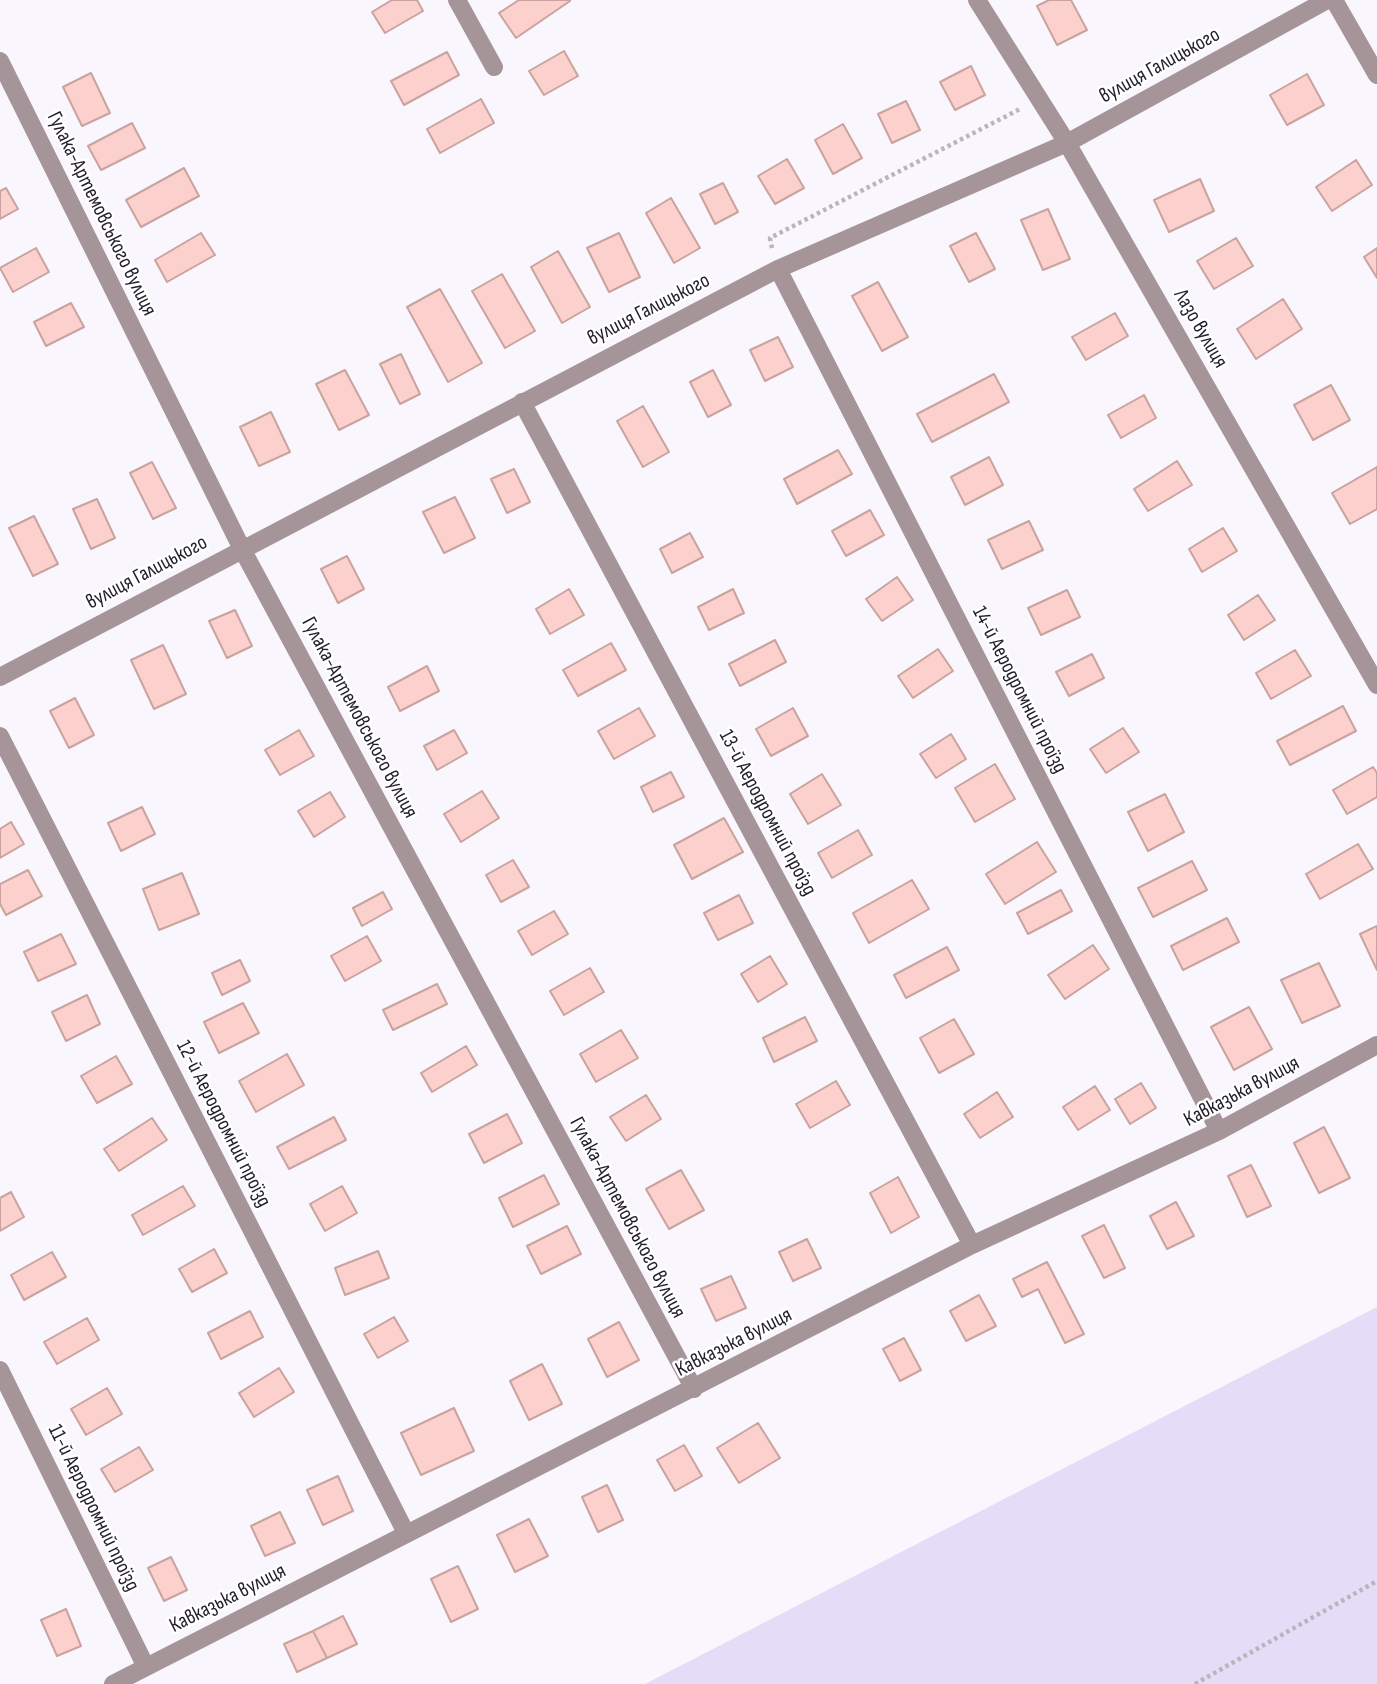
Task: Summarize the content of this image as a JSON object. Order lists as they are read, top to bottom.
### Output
{
  "streets": {
    "street": [
      "вулиця Галицького",
      "Гулака-Артемовського вулиця",
      "Лазо вулиця",
      "14-й Аеродромний проїзд",
      "13-й Аеродромний проїзд",
      "Кавказька вулиця",
      "12-й Аеродромний проїзд",
      "11-й Аеродромний проїзд"
    ]
  },
  "crossings": [
    ["вулиця Галицького", "Гулака-Артемовського вулиця"],
    ["вулиця Галицького", "Лазо вулиця"],
    ["вулиця Галицького", "14-й Аеродромний проїзд"],
    ["вулиця Галицького", "13-й Аеродромний проїзд"],
    ["Гулака-Артемовського вулиця", "Кавказька вулиця"],
    ["14-й Аеродромний проїзд", "Кавказька вулиця"],
    ["13-й Аеродромний проїзд", "Кавказька вулиця"],
    ["Кавказька вулиця", "12-й Аеродромний проїзд"],
    ["Кавказька вулиця", "11-й Аеродромний проїзд"]
  ]
}
